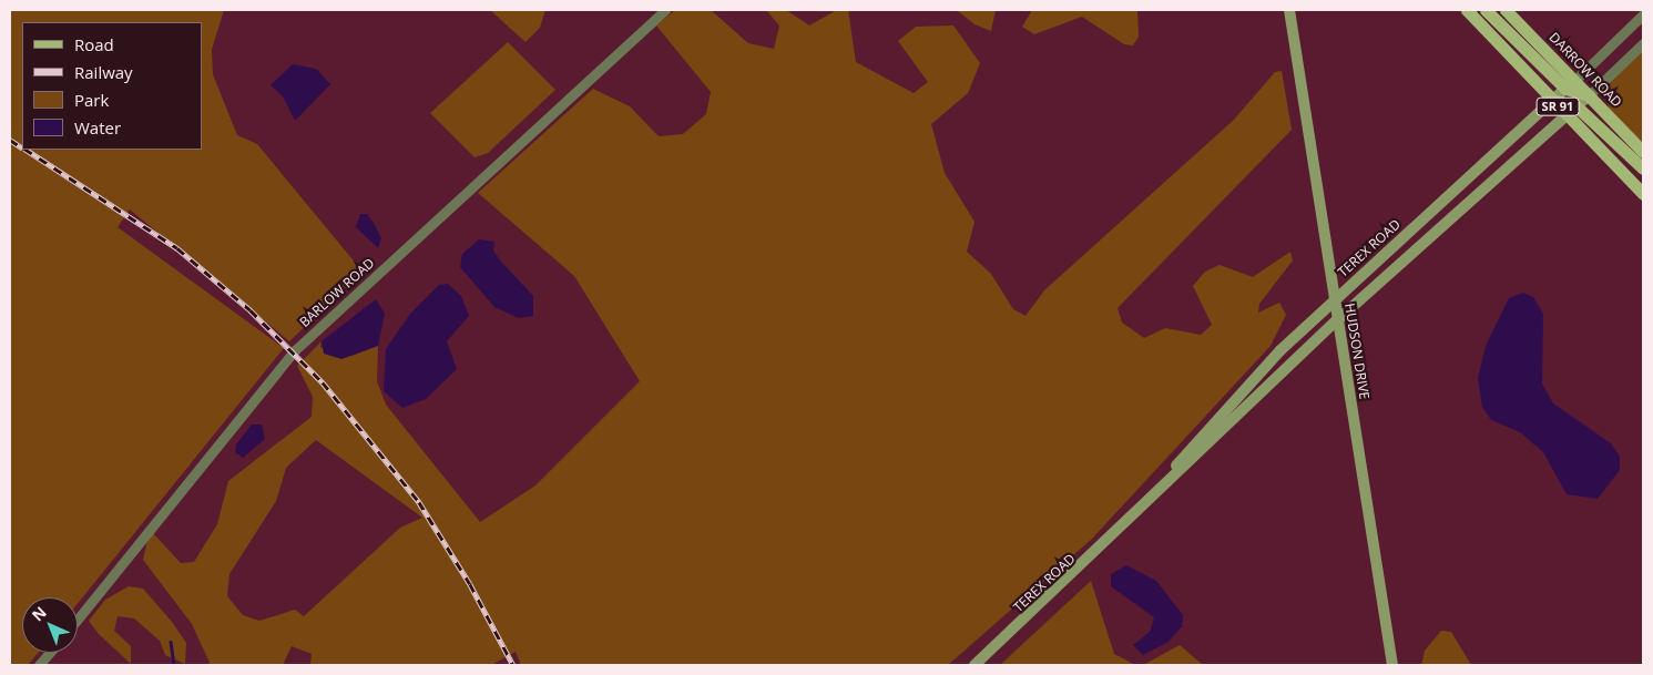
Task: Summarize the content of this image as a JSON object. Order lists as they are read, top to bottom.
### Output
{
  "streets": {
    "main road": [
      "DARROW ROAD",
      "SR 91",
      "TEREX ROAD",
      "HUDSON DRIVE"
    ],
    "street": ["BARLOW ROAD"]
  },
  "crossings": [
    ["DARROW ROAD", "TEREX ROAD"],
    ["SR 91", "TEREX ROAD"],
    ["TEREX ROAD", "HUDSON DRIVE"]
  ],
  "legend": [
    "Road",
    "Railway",
    "Park",
    "Water"
  ],
  "north": "top left"
}
